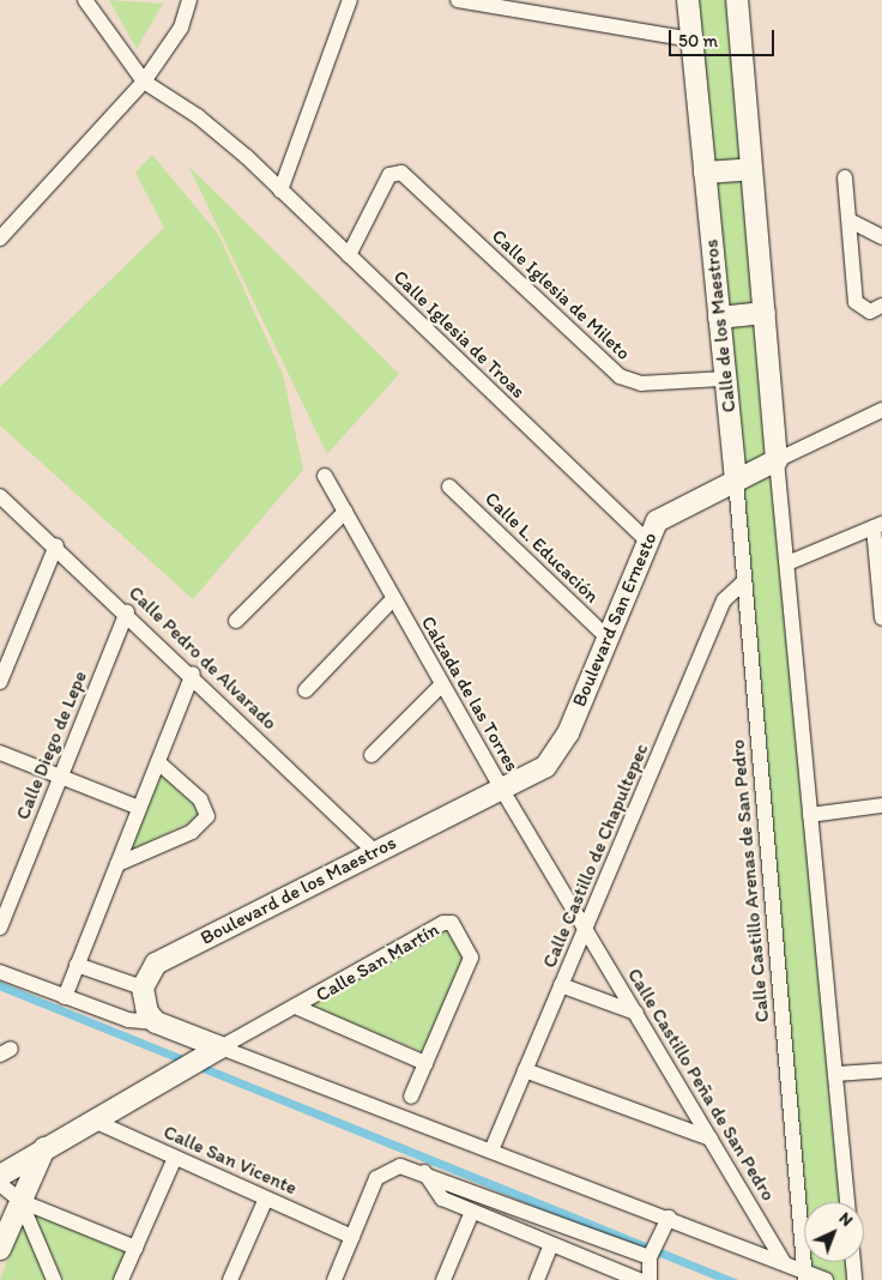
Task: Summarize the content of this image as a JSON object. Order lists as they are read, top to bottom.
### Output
{
  "streets": {
    "main road": ["Calle de los Maestros", "Boulevard San Ernesto", "Boulevard de los Maestros"],
    "street": [
      "Calle Iglesia de Mileto",
      "Calle Iglesia de Troas",
      "Calle L. Educación",
      "Calle Pedro de Alvarado",
      "Calzada de las Torres",
      "Calle Diego de Lepe",
      "Calle Castillo de Chapultepec",
      "Calle Castillo Arenas de San Pedro",
      "Calle San Martín",
      "Calle Castillo Peña de San Pedro",
      "Calle San Vicente"
    ]
  },
  "crossings": [
    ["Calle Iglesia de Mileto", "Calle de los Maestros"],
    ["Calle Iglesia de Mileto", "Calle Iglesia de Troas"],
    ["Calle de los Maestros", "Boulevard San Ernesto"],
    ["Calle de los Maestros", "Calle Castillo Arenas de San Pedro"],
    ["Calle Iglesia de Troas", "Boulevard San Ernesto"],
    ["Calle L. Educación", "Boulevard San Ernesto"],
    ["Boulevard San Ernesto", "Calzada de las Torres"],
    ["Boulevard San Ernesto", "Calle Castillo Arenas de San Pedro"],
    ["Boulevard San Ernesto", "Boulevard de los Maestros"],
    ["Calle Pedro de Alvarado", "Calle Diego de Lepe"],
    ["Calle Pedro de Alvarado", "Boulevard de los Maestros"],
    ["Calzada de las Torres", "Calle Castillo de Chapultepec"],
    ["Calzada de las Torres", "Boulevard de los Maestros"],
    ["Calzada de las Torres", "Calle Castillo Peña de San Pedro"],
    ["Calle Castillo de Chapultepec", "Calle Castillo Arenas de San Pedro"],
    ["Calle Castillo de Chapultepec", "Calle Castillo Peña de San Pedro"]
  ],
  "scale_bar": "50 m",
  "north": "top right"
}
